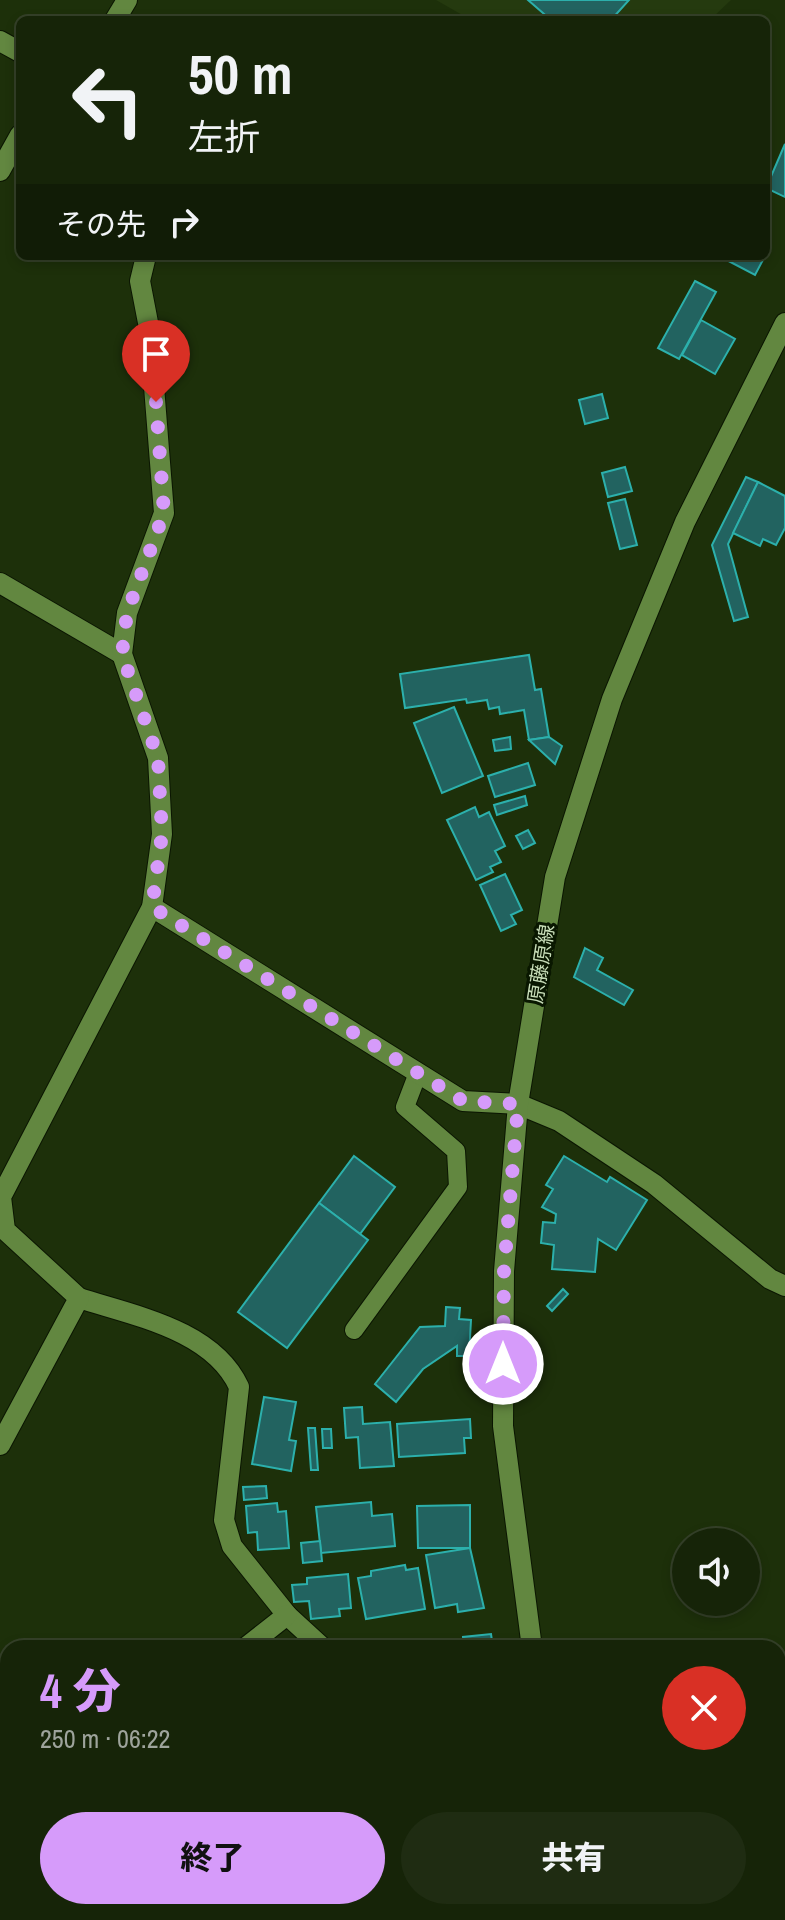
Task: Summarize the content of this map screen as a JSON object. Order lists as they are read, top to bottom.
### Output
{
  "streets": {
    "street": ["原藤原線"]
  },
  "page": {
    "turn": ["50 m", "左折"],
    "then": "その先",
    "heading": ["4 分", "250 m · 06:22"],
    "buttons": ["終了", "共有"]
  }
}
